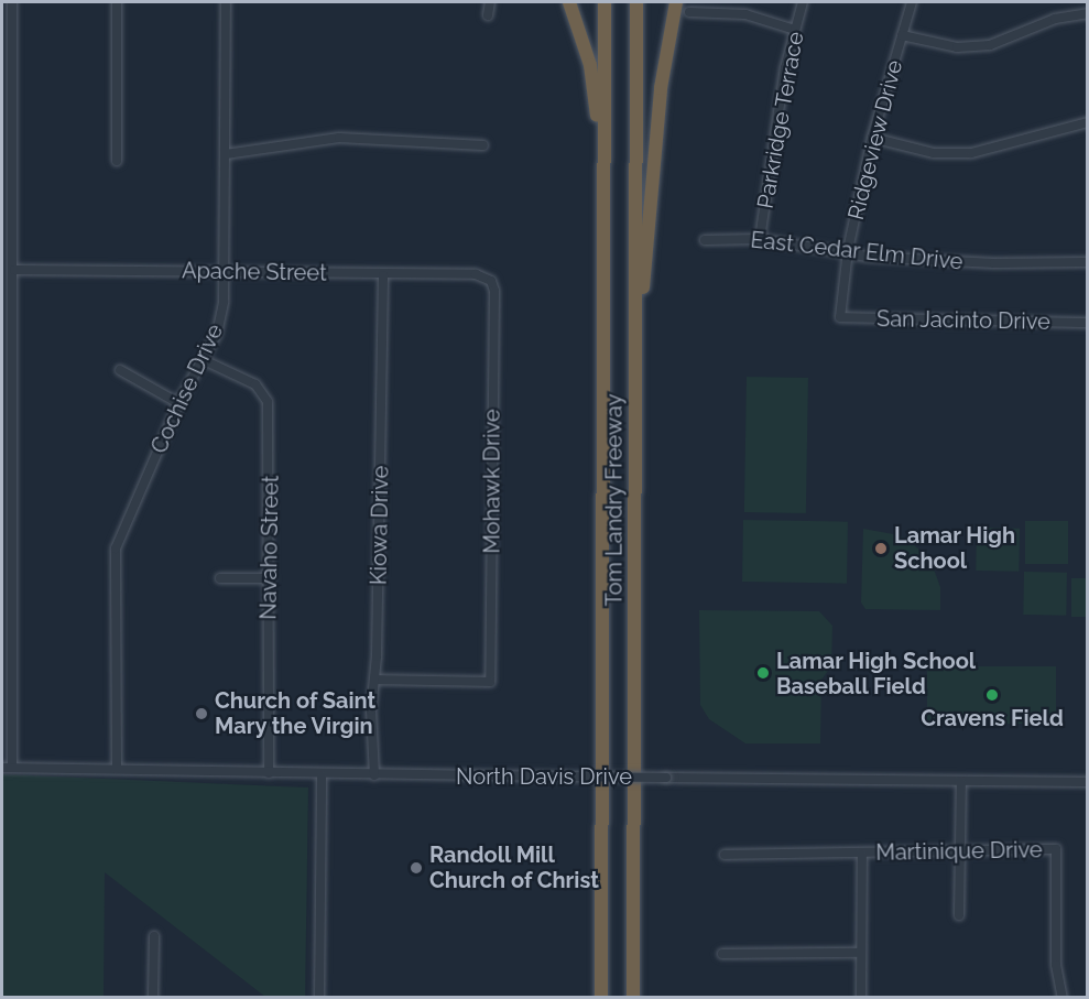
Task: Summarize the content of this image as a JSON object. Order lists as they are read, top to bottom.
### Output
{
  "streets": {
    "highway": ["Tom Landry Freeway"],
    "street": [
      "Parkridge Terrace",
      "Ridgeview Drive",
      "East Cedar Elm Drive",
      "Apache Street",
      "San Jacinto Drive",
      "Cochise Drive",
      "Mohawk Drive",
      "Kiowa Drive",
      "Navaho Street",
      "North Davis Drive",
      "Martinique Drive"
    ]
  },
  "crossings": [
    ["Parkridge Terrace", "East Cedar Elm Drive"],
    ["Ridgeview Drive", "East Cedar Elm Drive"],
    ["Ridgeview Drive", "San Jacinto Drive"],
    ["Apache Street", "Cochise Drive"],
    ["Apache Street", "Mohawk Drive"],
    ["Apache Street", "Kiowa Drive"],
    ["Cochise Drive", "Navaho Street"],
    ["Cochise Drive", "North Davis Drive"],
    ["Mohawk Drive", "Kiowa Drive"],
    ["Kiowa Drive", "North Davis Drive"],
    ["Navaho Street", "North Davis Drive"]
  ],
  "places": [
    "Lamar High School",
    "Lamar High School Baseball Field",
    "Cravens Field",
    "Church of Saint Mary the Virgin",
    "Randoll Mill Church of Christ"
  ]
}
